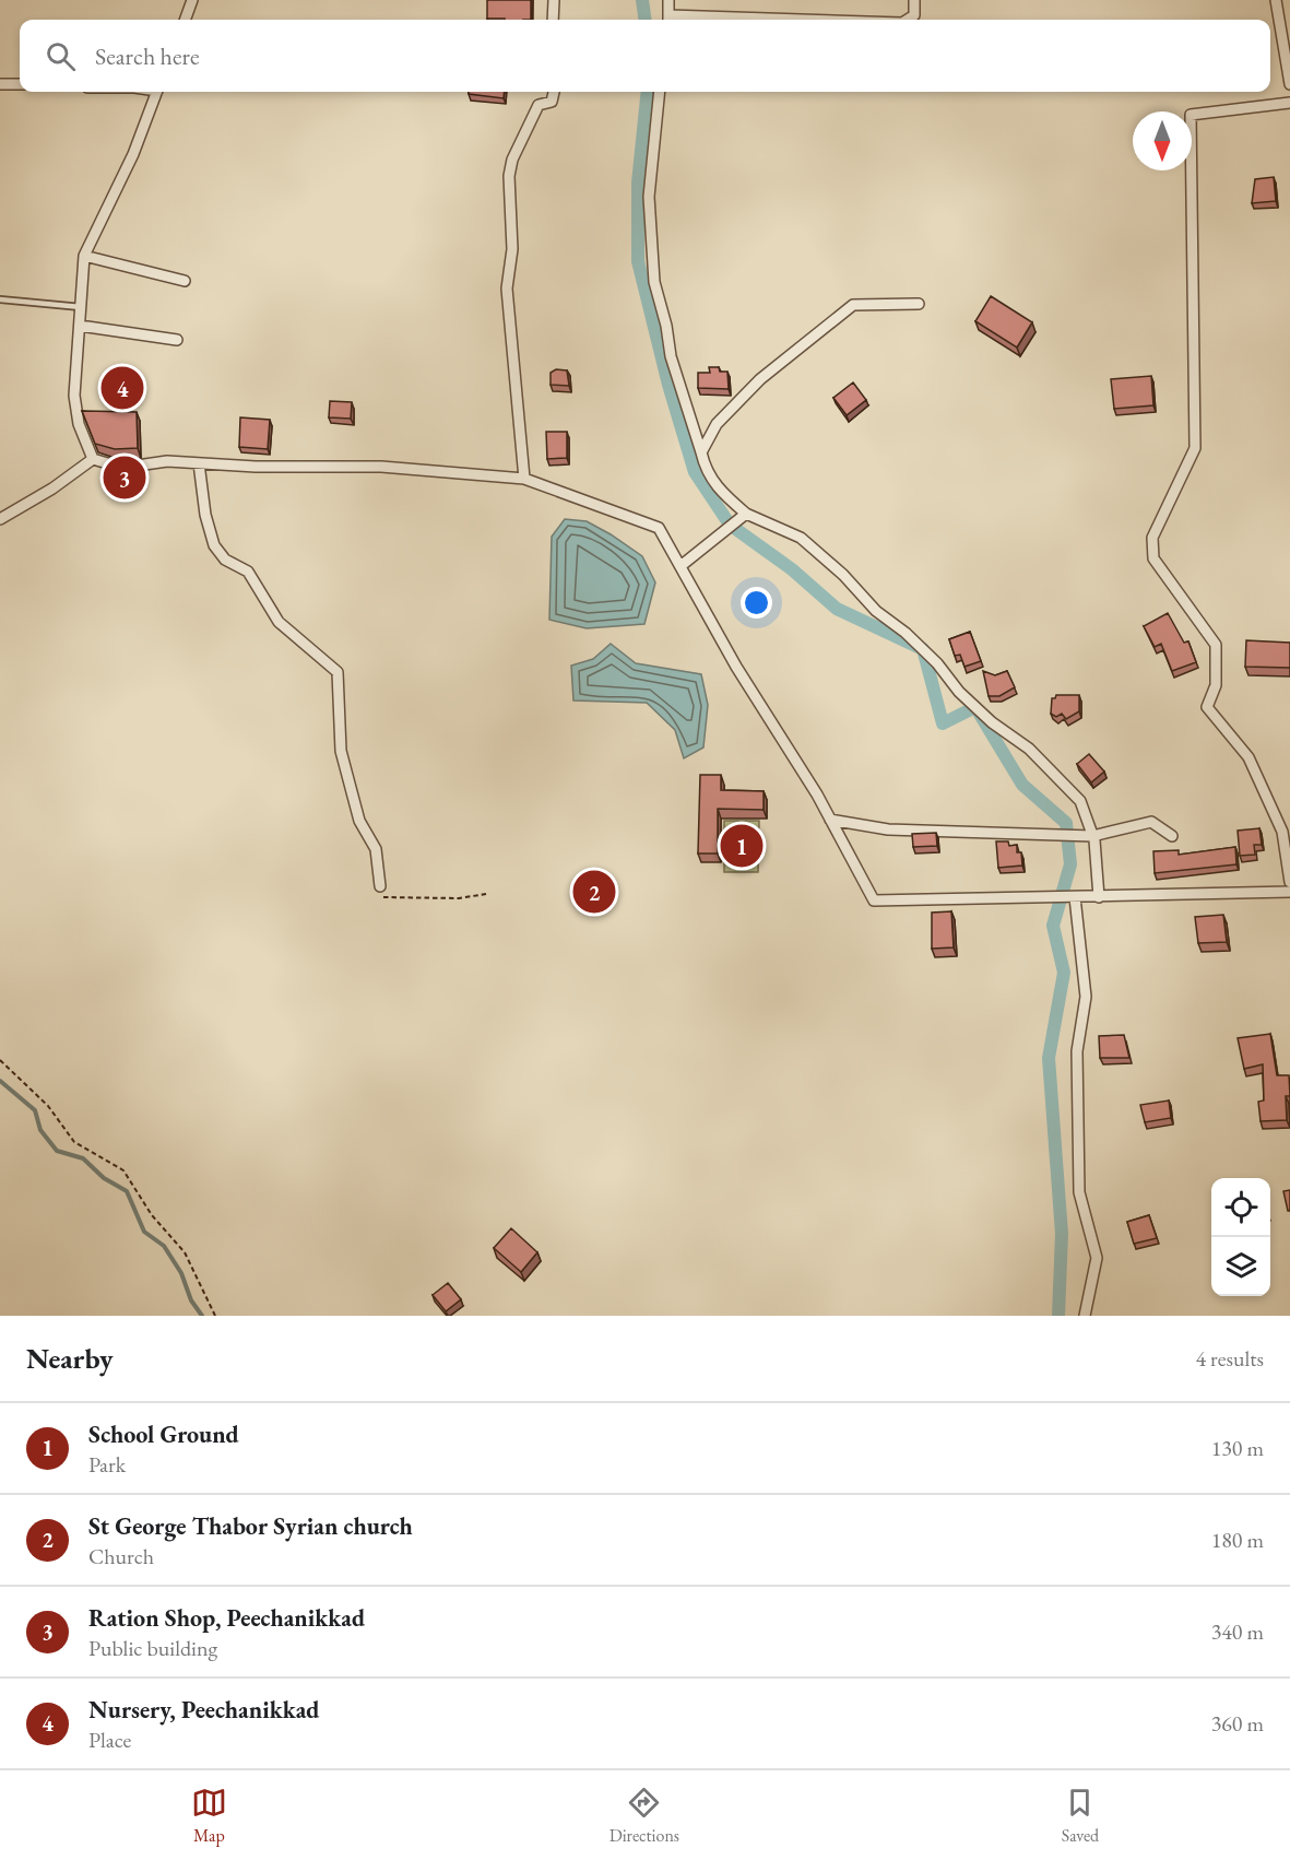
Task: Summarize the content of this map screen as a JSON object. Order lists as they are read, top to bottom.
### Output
{
  "north": "bottom",
  "page": {
    "search": "Search here",
    "pins": [
      "4",
      "3",
      "1",
      "2"
    ],
    "heading": ["Nearby", "4 results"],
    "list": [
      {
        "mark": "1",
        "name": "School Ground",
        "note": "Park",
        "value": "130 m"
      },
      {
        "mark": "2",
        "name": "St George Thabor Syrian church",
        "note": "Church",
        "value": "180 m"
      },
      {
        "mark": "3",
        "name": "Ration Shop, Peechanikkad",
        "note": "Public building",
        "value": "340 m"
      },
      {
        "mark": "4",
        "name": "Nursery, Peechanikkad",
        "note": "Place",
        "value": "360 m"
      }
    ],
    "nav": ["Map", "Directions", "Saved"]
  }
}
